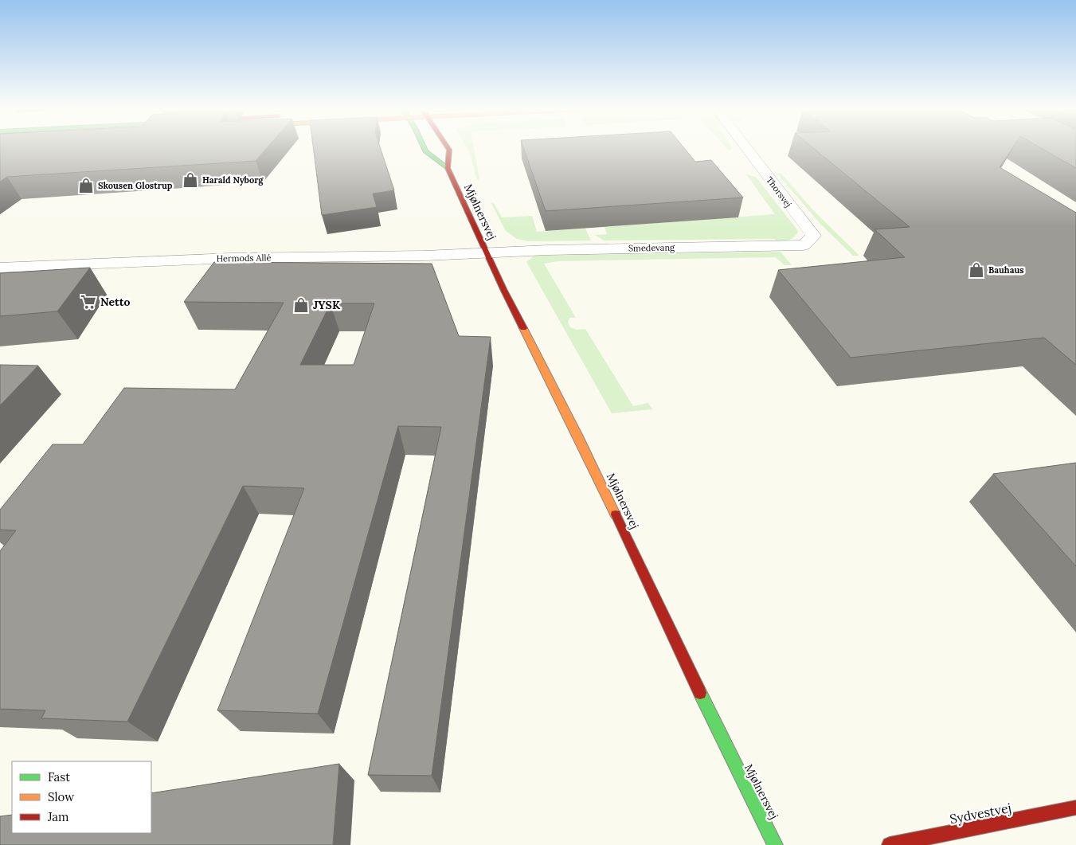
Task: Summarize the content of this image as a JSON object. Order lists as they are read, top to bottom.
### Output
{
  "streets": {
    "main road": ["Mjølnersvej", "Sydvestvej"],
    "street": ["Thorsvej", "Smedevang", "Hermods Allé"]
  },
  "crossings": [
    ["Thorsvej", "Smedevang"],
    ["Mjølnersvej", "Smedevang"],
    ["Mjølnersvej", "Hermods Allé"],
    ["Smedevang", "Hermods Allé"]
  ],
  "places": {
    "shop": [
      "Harald Nyborg",
      "Skousen Glostrup",
      "Bauhaus",
      "JYSK"
    ],
    "supermarket": ["Netto"]
  },
  "legend": ["Fast", "Slow", "Jam"]
}
